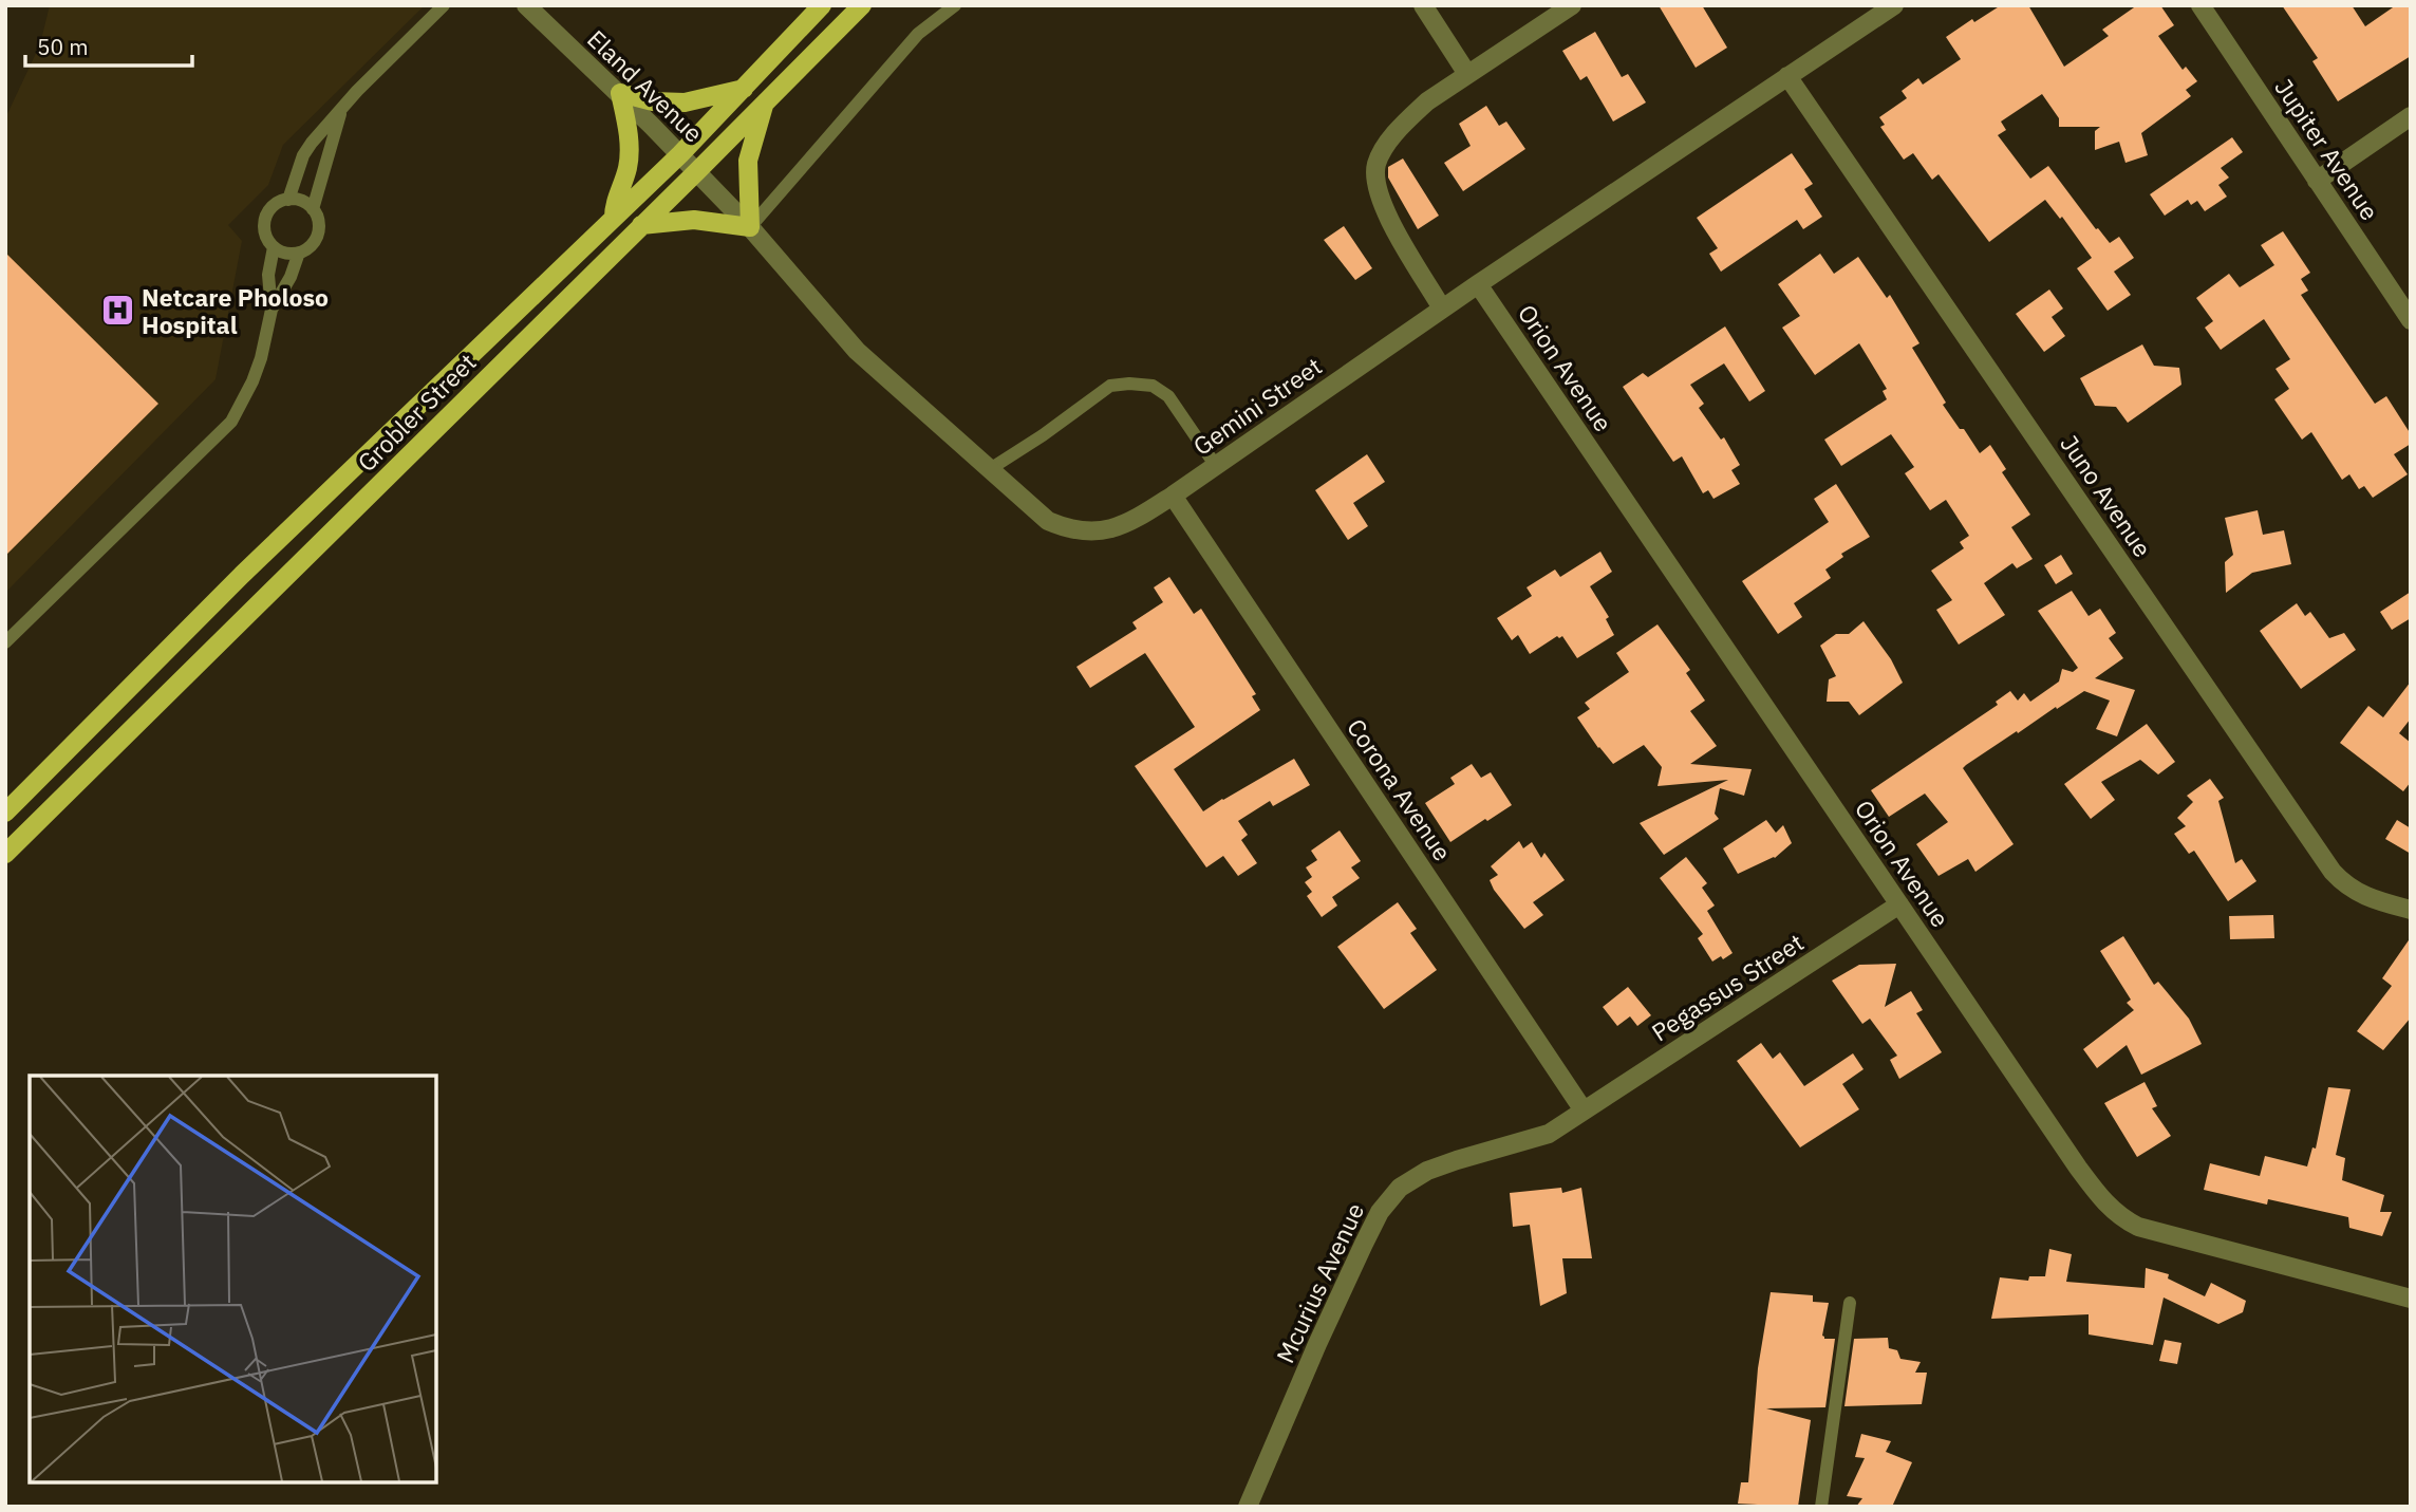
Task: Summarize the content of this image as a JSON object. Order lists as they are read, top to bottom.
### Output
{
  "streets": {
    "main road": ["Grobler Street"],
    "street": [
      "Eland Avenue",
      "Jupiter Avenue",
      "Orion Avenue",
      "Gemini Street",
      "Juno Avenue",
      "Corona Avenue",
      "Pegassus Street",
      "Mcurius Avenue"
    ]
  },
  "crossings": [
    ["Eland Avenue", "Gemini Street"],
    ["Eland Avenue", "Grobler Street"],
    ["Orion Avenue", "Gemini Street"],
    ["Orion Avenue", "Pegassus Street"],
    ["Gemini Street", "Grobler Street"],
    ["Gemini Street", "Juno Avenue"],
    ["Gemini Street", "Corona Avenue"],
    ["Corona Avenue", "Pegassus Street"],
    ["Corona Avenue", "Mcurius Avenue"],
    ["Pegassus Street", "Mcurius Avenue"]
  ],
  "places": {
    "hospital": ["Netcare Pholoso Hospital"]
  },
  "scale_bar": "50 m"
}
